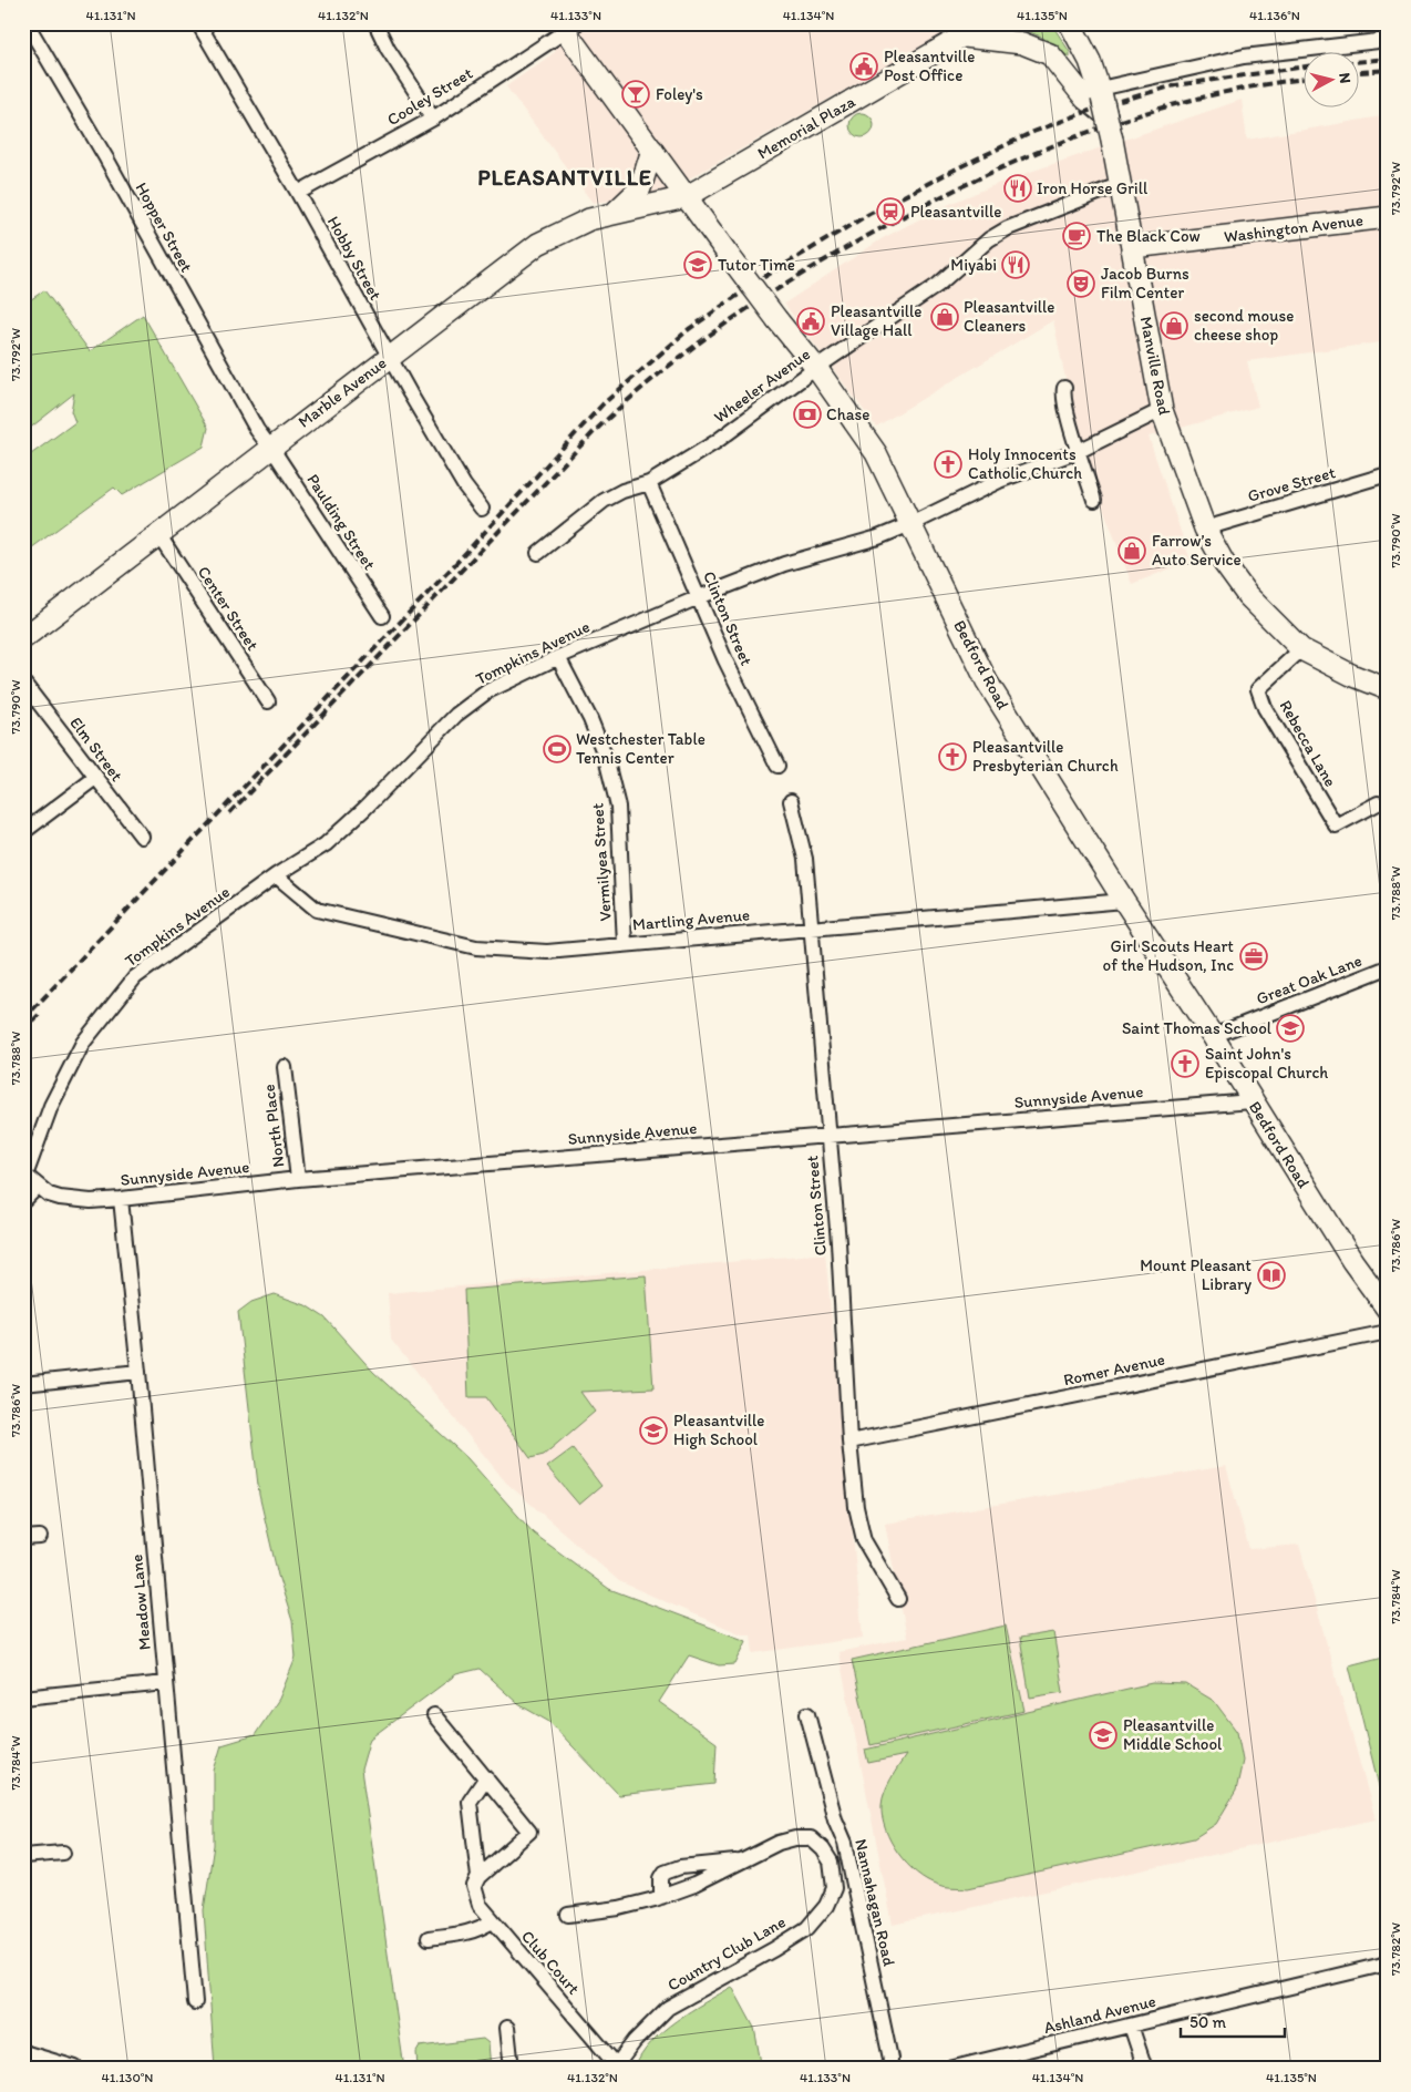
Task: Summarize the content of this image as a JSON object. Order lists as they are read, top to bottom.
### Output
{
  "streets": {
    "main road": [
      "Memorial Plaza",
      "Washington Avenue",
      "Manville Road",
      "Marble Avenue",
      "Bedford Road"
    ],
    "street": [
      "Cooley Street",
      "Hopper Street",
      "Hobby Street",
      "Wheeler Avenue",
      "Grove Street",
      "Paulding Street",
      "Center Street",
      "Clinton Street",
      "Tompkins Avenue",
      "Rebecca Lane",
      "Elm Street",
      "Vermilyea Street",
      "Martling Avenue",
      "Great Oak Lane",
      "Sunnyside Avenue",
      "North Place",
      "Romer Avenue",
      "Meadow Lane",
      "Nannahagan Road",
      "Country Club Lane",
      "Club Court",
      "Ashland Avenue"
    ]
  },
  "crossings": [
    ["Cooley Street", "Hobby Street"],
    ["Cooley Street", "Bedford Road"],
    ["Memorial Plaza", "Marble Avenue"],
    ["Memorial Plaza", "Bedford Road"],
    ["Hopper Street", "Marble Avenue"],
    ["Hopper Street", "Paulding Street"],
    ["Washington Avenue", "Manville Road"],
    ["Hobby Street", "Marble Avenue"],
    ["Manville Road", "Wheeler Avenue"],
    ["Manville Road", "Grove Street"],
    ["Manville Road", "Tompkins Avenue"],
    ["Manville Road", "Rebecca Lane"],
    ["Wheeler Avenue", "Clinton Street"],
    ["Wheeler Avenue", "Bedford Road"],
    ["Marble Avenue", "Paulding Street"],
    ["Marble Avenue", "Center Street"],
    ["Marble Avenue", "Bedford Road"],
    ["Clinton Street", "Tompkins Avenue"],
    ["Clinton Street", "Martling Avenue"],
    ["Clinton Street", "Sunnyside Avenue"],
    ["Clinton Street", "Romer Avenue"],
    ["Tompkins Avenue", "Bedford Road"],
    ["Tompkins Avenue", "Vermilyea Street"],
    ["Tompkins Avenue", "Martling Avenue"],
    ["Tompkins Avenue", "Sunnyside Avenue"],
    ["Bedford Road", "Martling Avenue"],
    ["Bedford Road", "Great Oak Lane"],
    ["Bedford Road", "Sunnyside Avenue"],
    ["Vermilyea Street", "Martling Avenue"],
    ["Sunnyside Avenue", "North Place"],
    ["Sunnyside Avenue", "Meadow Lane"],
    ["Country Club Lane", "Club Court"]
  ],
  "districts": ["PLEASANTVILLE"],
  "places": {
    "public building": ["Pleasantville Post Office", "Pleasantville Village Hall"],
    "bar": ["Foley's"],
    "restaurant": ["Iron Horse Grill", "Miyabi"],
    "station": ["Pleasantville"],
    "cafe": ["The Black Cow"],
    "school or university": [
      "Tutor Time",
      "Saint Thomas School",
      "Pleasantville High School",
      "Pleasantville Middle School"
    ],
    "theatre": ["Jacob Burns Film Center"],
    "shop": ["Pleasantville Cleaners", "second mouse cheese shop", "Farrow’s Auto Service"],
    "bank": ["Chase"],
    "church": ["Holy Innocents Catholic Church", "Pleasantville Presbyterian Church", "Saint John's Episcopal Church"],
    "sports": ["Westchester Table Tennis Center"],
    "office": ["Girl Scouts Heart of the Hudson, Inc"],
    "library": ["Mount Pleasant Library"]
  },
  "scale_bar": "50 m",
  "north": "right",
  "coordinates": [
    "41.131°N",
    "41.132°N",
    "41.133°N",
    "41.134°N",
    "41.135°N",
    "41.136°N",
    "73.792°W",
    "73.790°W",
    "73.788°W",
    "73.786°W",
    "73.784°W",
    "73.782°W",
    "41.130°N"
  ]
}
